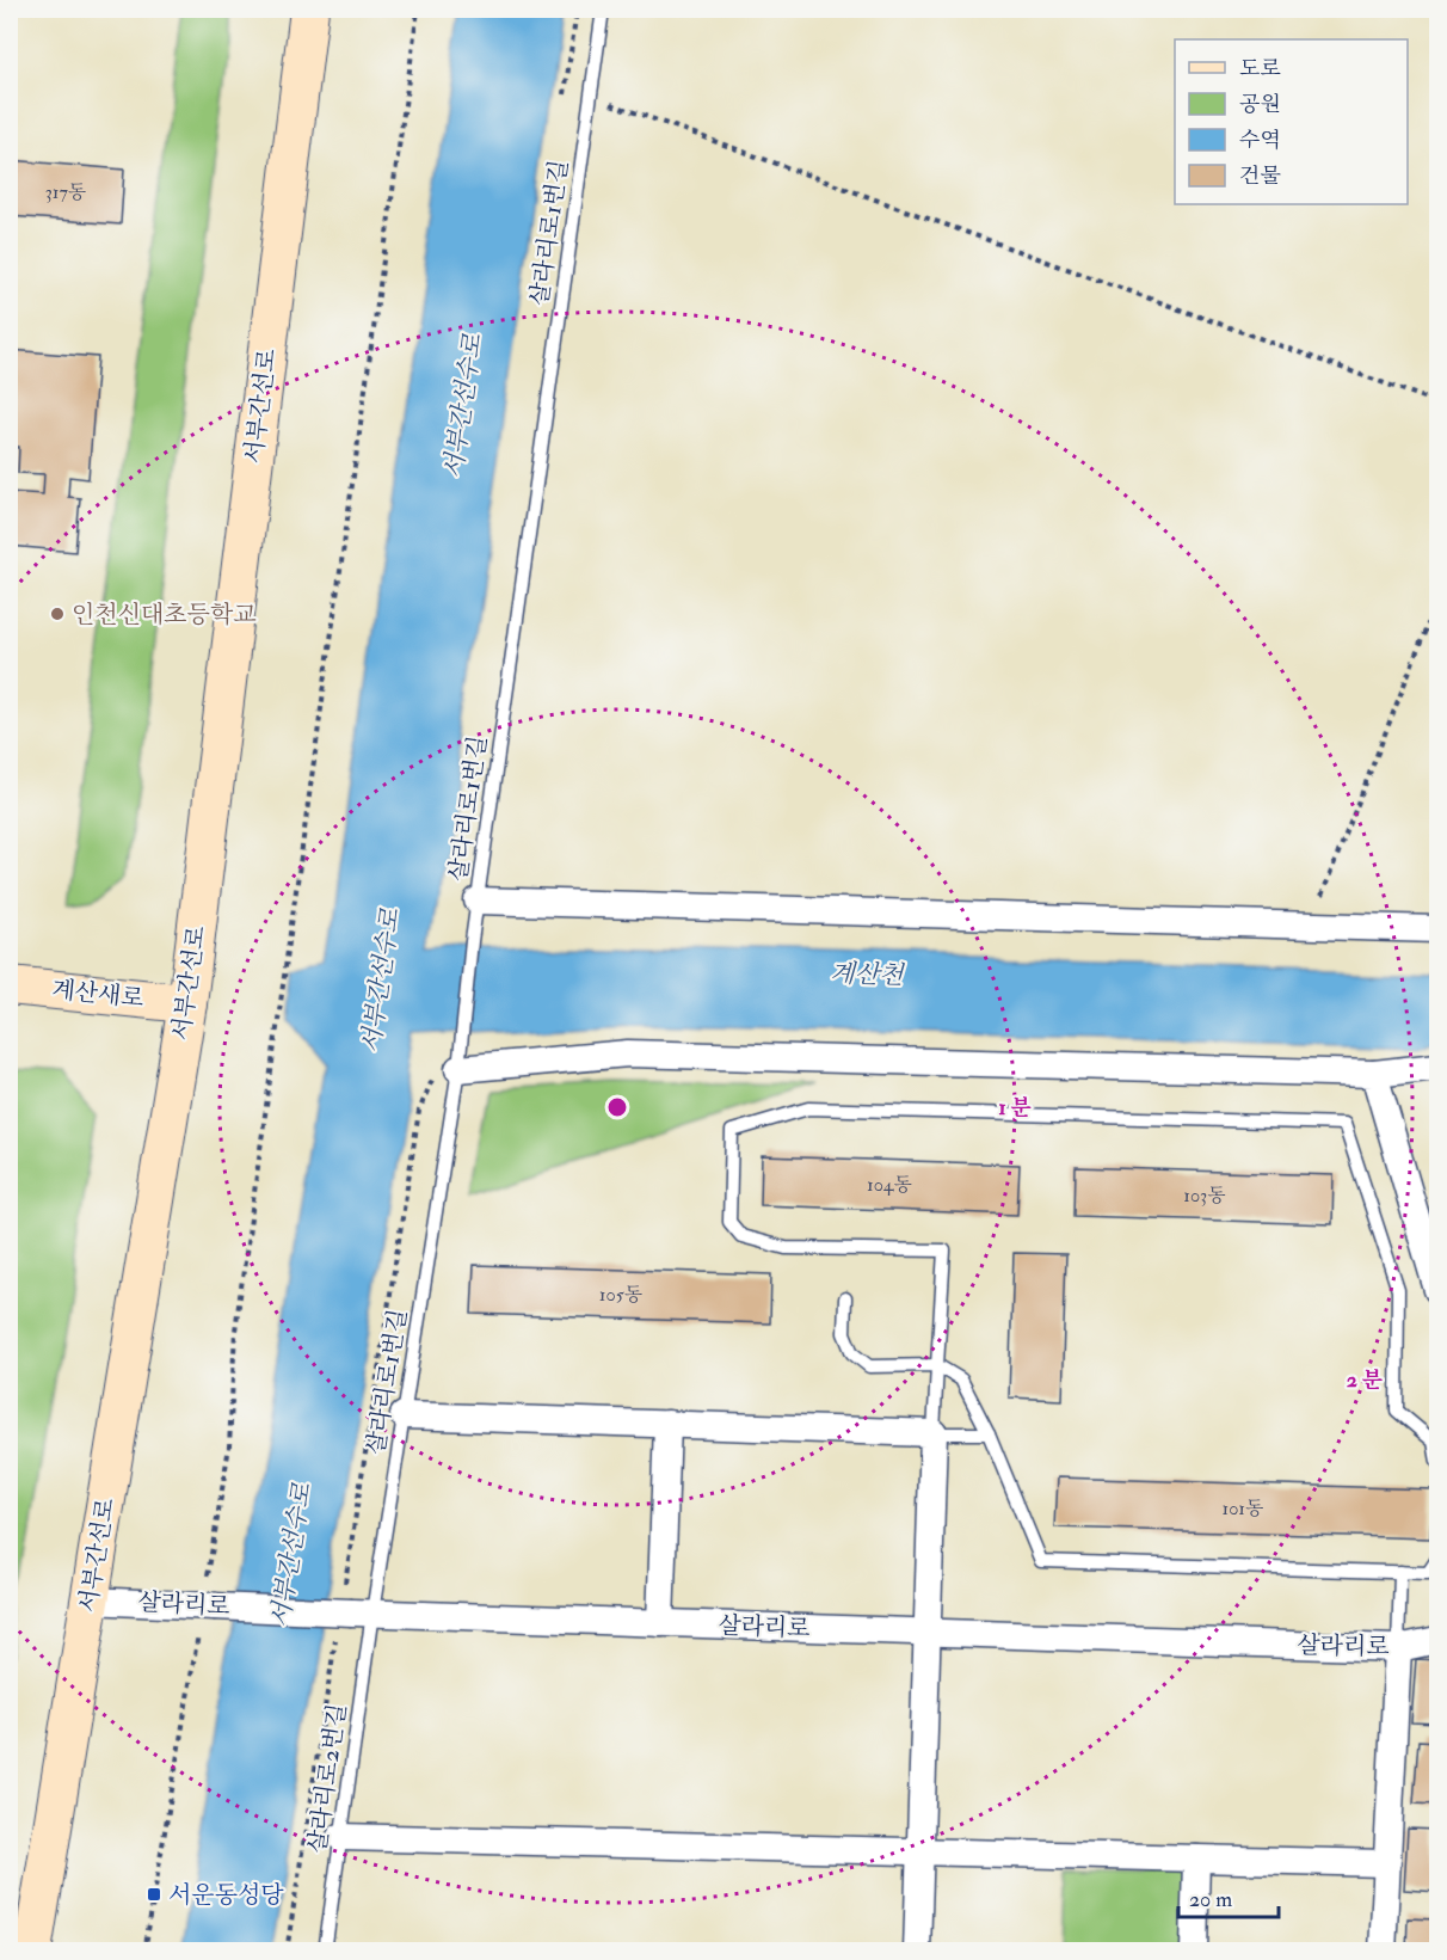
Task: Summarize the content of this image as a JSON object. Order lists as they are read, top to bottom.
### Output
{
  "streets": {
    "main road": ["서부간선로", "계산새로"],
    "street": ["살라리로"],
    "lane": ["살라리로1번길", "살라리로2번길"]
  },
  "crossings": [
    ["살라리로1번길", "살라리로"],
    ["살라리로1번길", "살라리로2번길"],
    ["서부간선로", "계산새로"],
    ["서부간선로", "살라리로"],
    ["살라리로", "살라리로2번길"]
  ],
  "water": ["서부간선수로", "계산천"],
  "places": {
    "other": ["인천신대초등학교"],
    "transit": ["서운동성당"]
  },
  "house_numbers": [
    "317동",
    "104동",
    "103동",
    "105동",
    "101동"
  ],
  "legend": [
    "도로",
    "공원",
    "수역",
    "건물"
  ],
  "scale_bar": "20 m",
  "rings": ["1 분", "2 분"]
}
